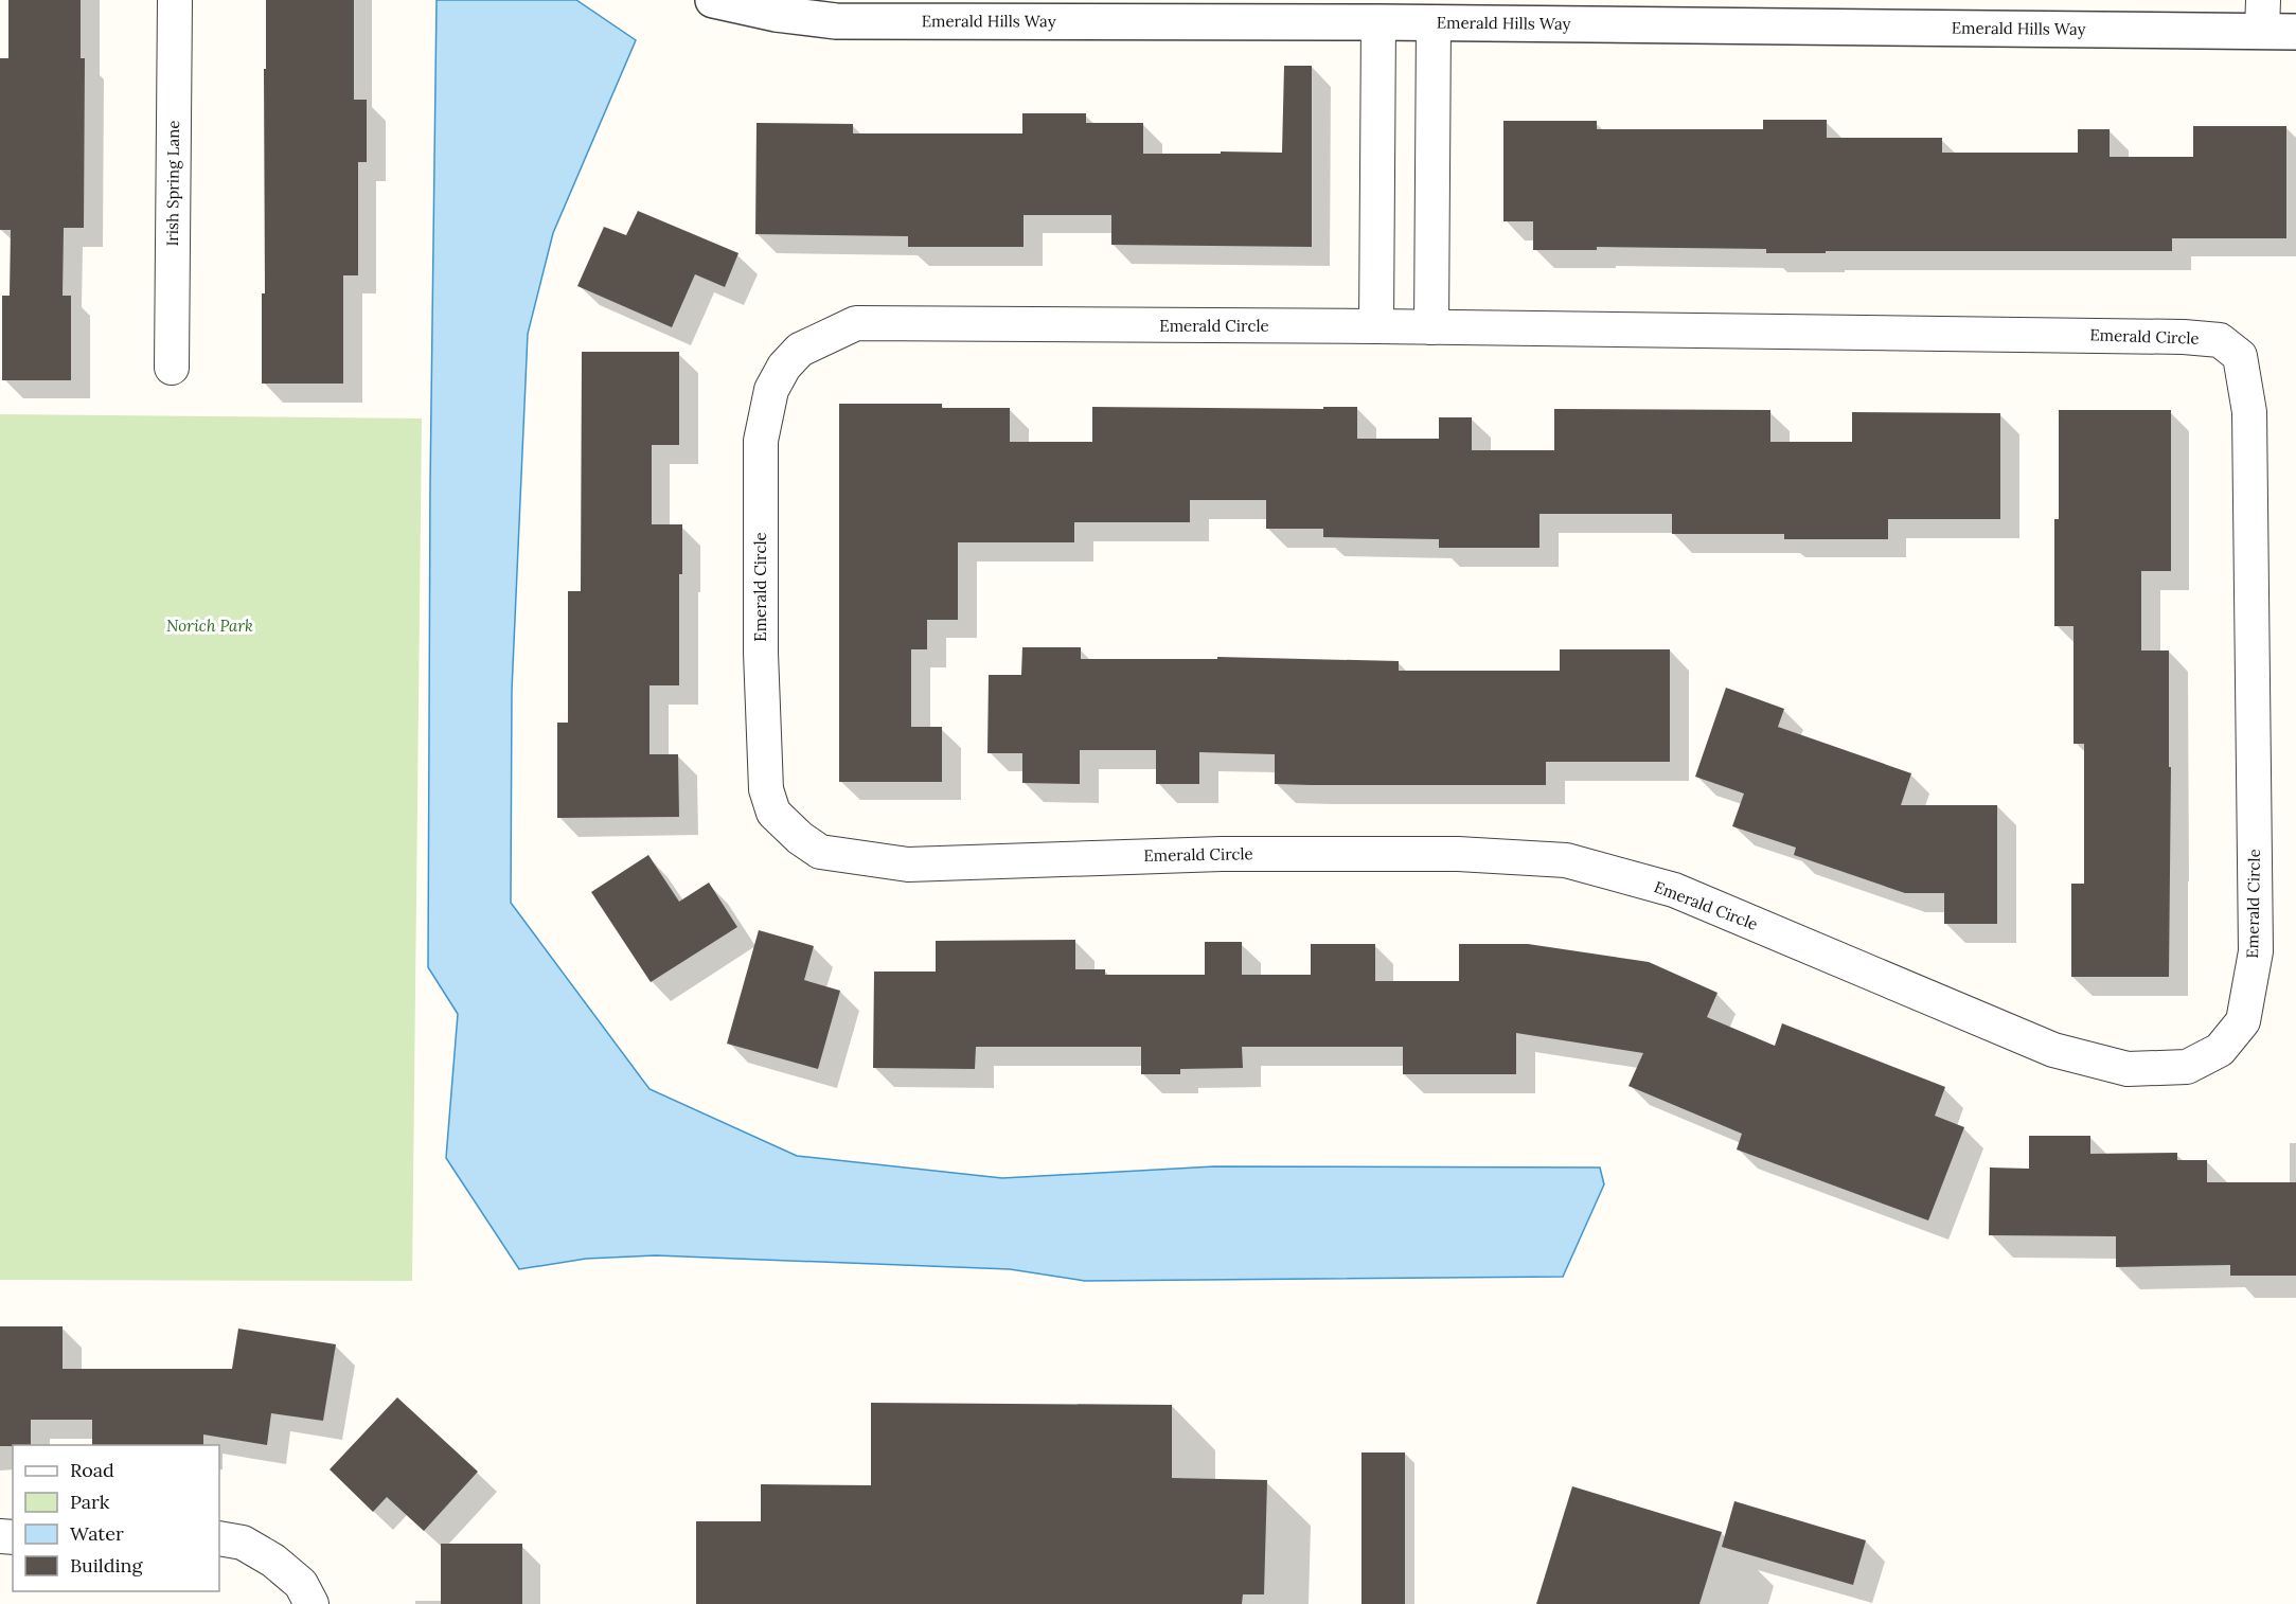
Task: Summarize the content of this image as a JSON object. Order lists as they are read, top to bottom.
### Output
{
  "streets": {
    "street": ["Emerald Hills Way", "Irish Spring Lane", "Emerald Circle"]
  },
  "parks": ["Norich Park"],
  "legend": [
    "Road",
    "Park",
    "Water",
    "Building"
  ]
}
